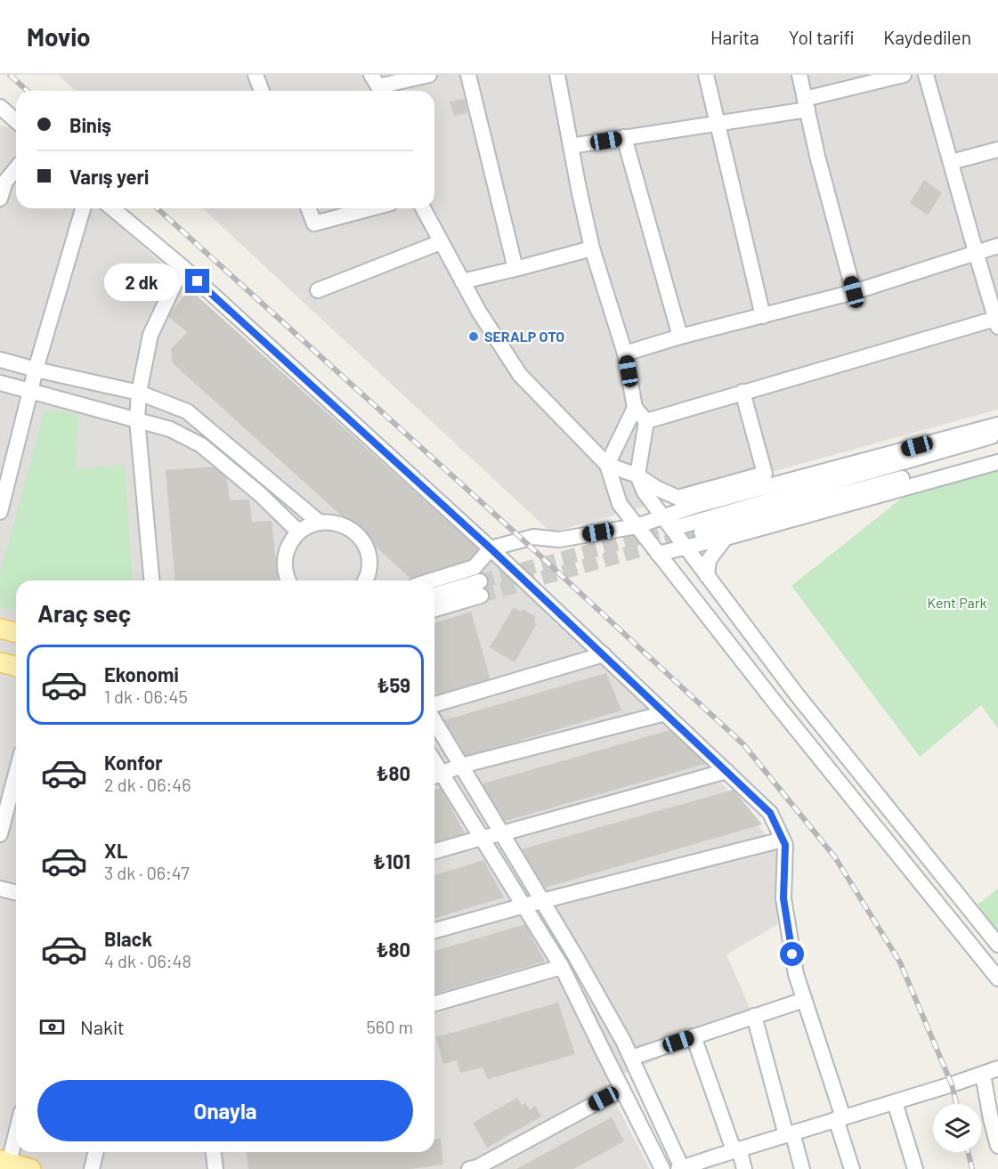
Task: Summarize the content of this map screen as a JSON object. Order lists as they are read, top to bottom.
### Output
{
  "parks": ["Kent Park"],
  "places": ["SERALP OTO"],
  "page": {
    "header": "Movio",
    "nav": ["Harita", "Yol tarifi", "Kaydedilen"],
    "banner": ["Biniş", "Varış yeri"],
    "bubble": "2 dk",
    "heading": "Araç seç",
    "list": [
      {
        "name": "Ekonomi",
        "note": "1 dk · 06:45",
        "value": "₺59"
      },
      {
        "name": "Konfor",
        "note": "2 dk · 06:46",
        "value": "₺80"
      },
      {
        "name": "XL",
        "note": "3 dk · 06:47",
        "value": "₺101"
      },
      {
        "name": "Black",
        "note": "4 dk · 06:48",
        "value": "₺80"
      }
    ],
    "pay": ["Nakit", "560 m"],
    "buttons": "Onayla"
  }
}
